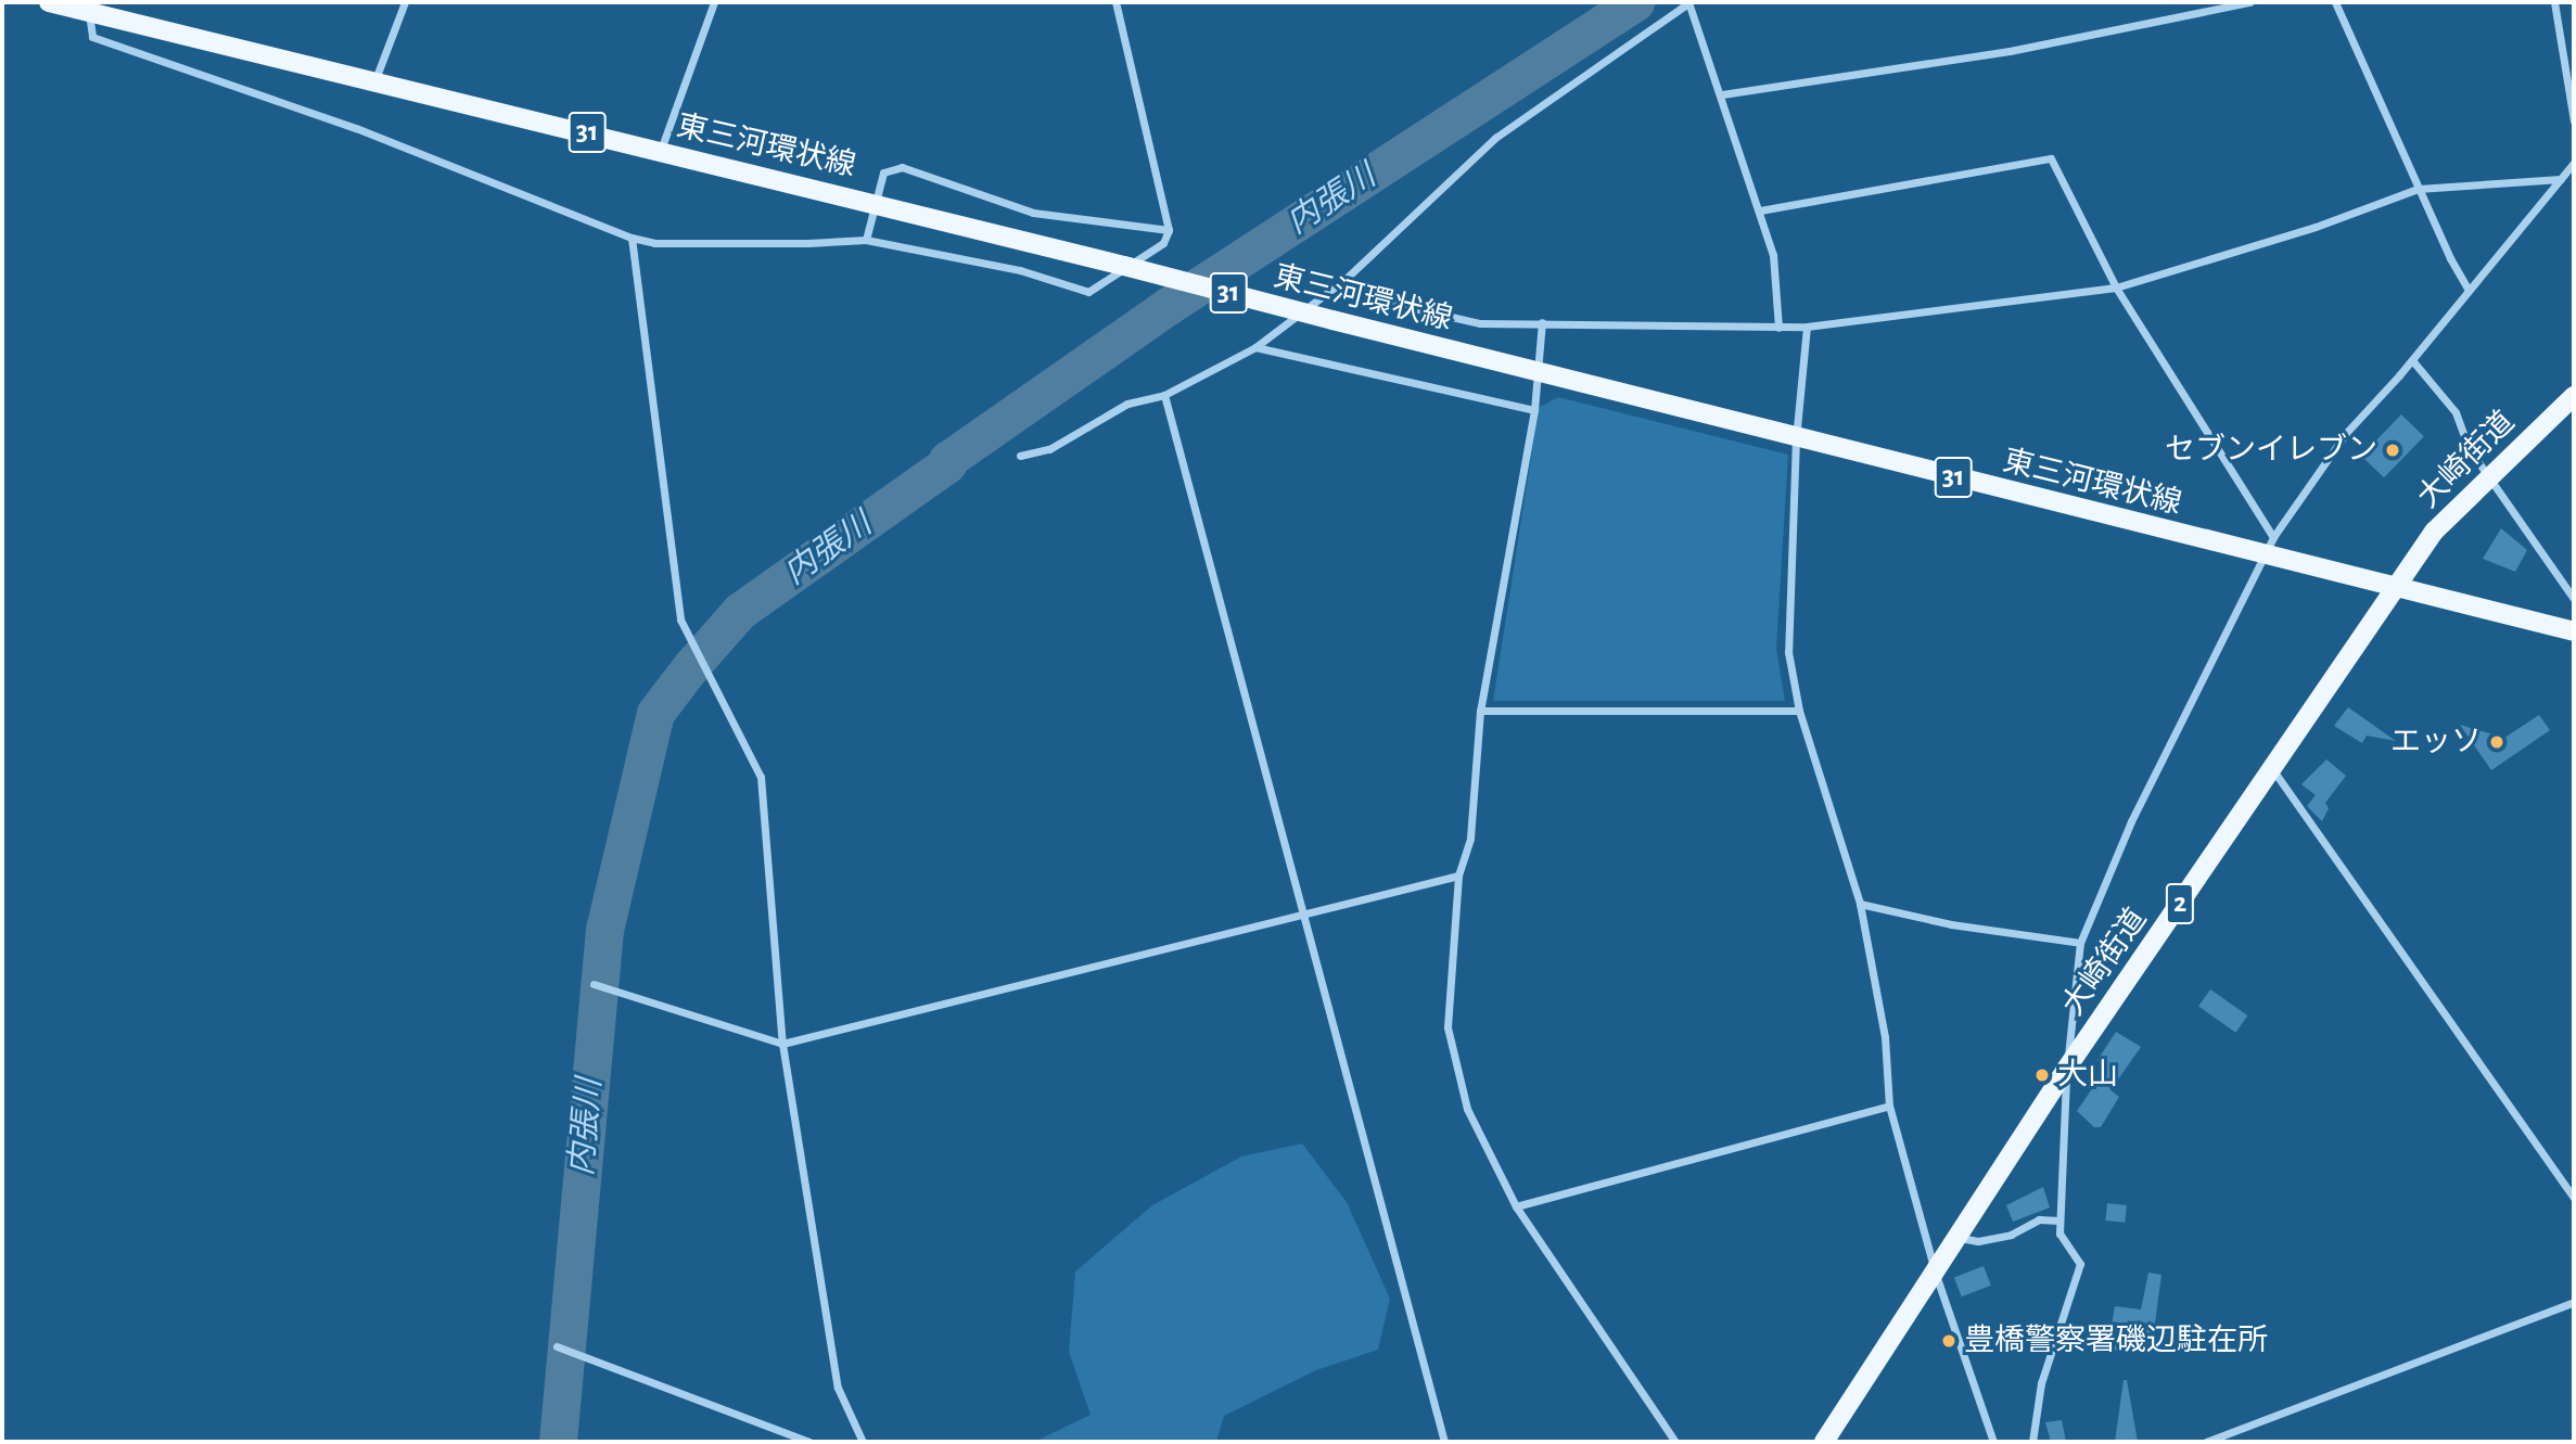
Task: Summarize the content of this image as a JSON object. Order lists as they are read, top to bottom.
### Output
{
  "streets": {
    "main road": [
      "31",
      "東三河環状線",
      "大崎街道",
      "2"
    ]
  },
  "crossings": [
    ["東三河環状線", "大崎街道"]
  ],
  "water": ["内張川"],
  "places": [
    "セブンイレブン",
    "エッソ",
    "大山",
    "豊橋警察署磯辺駐在所"
  ]
}
